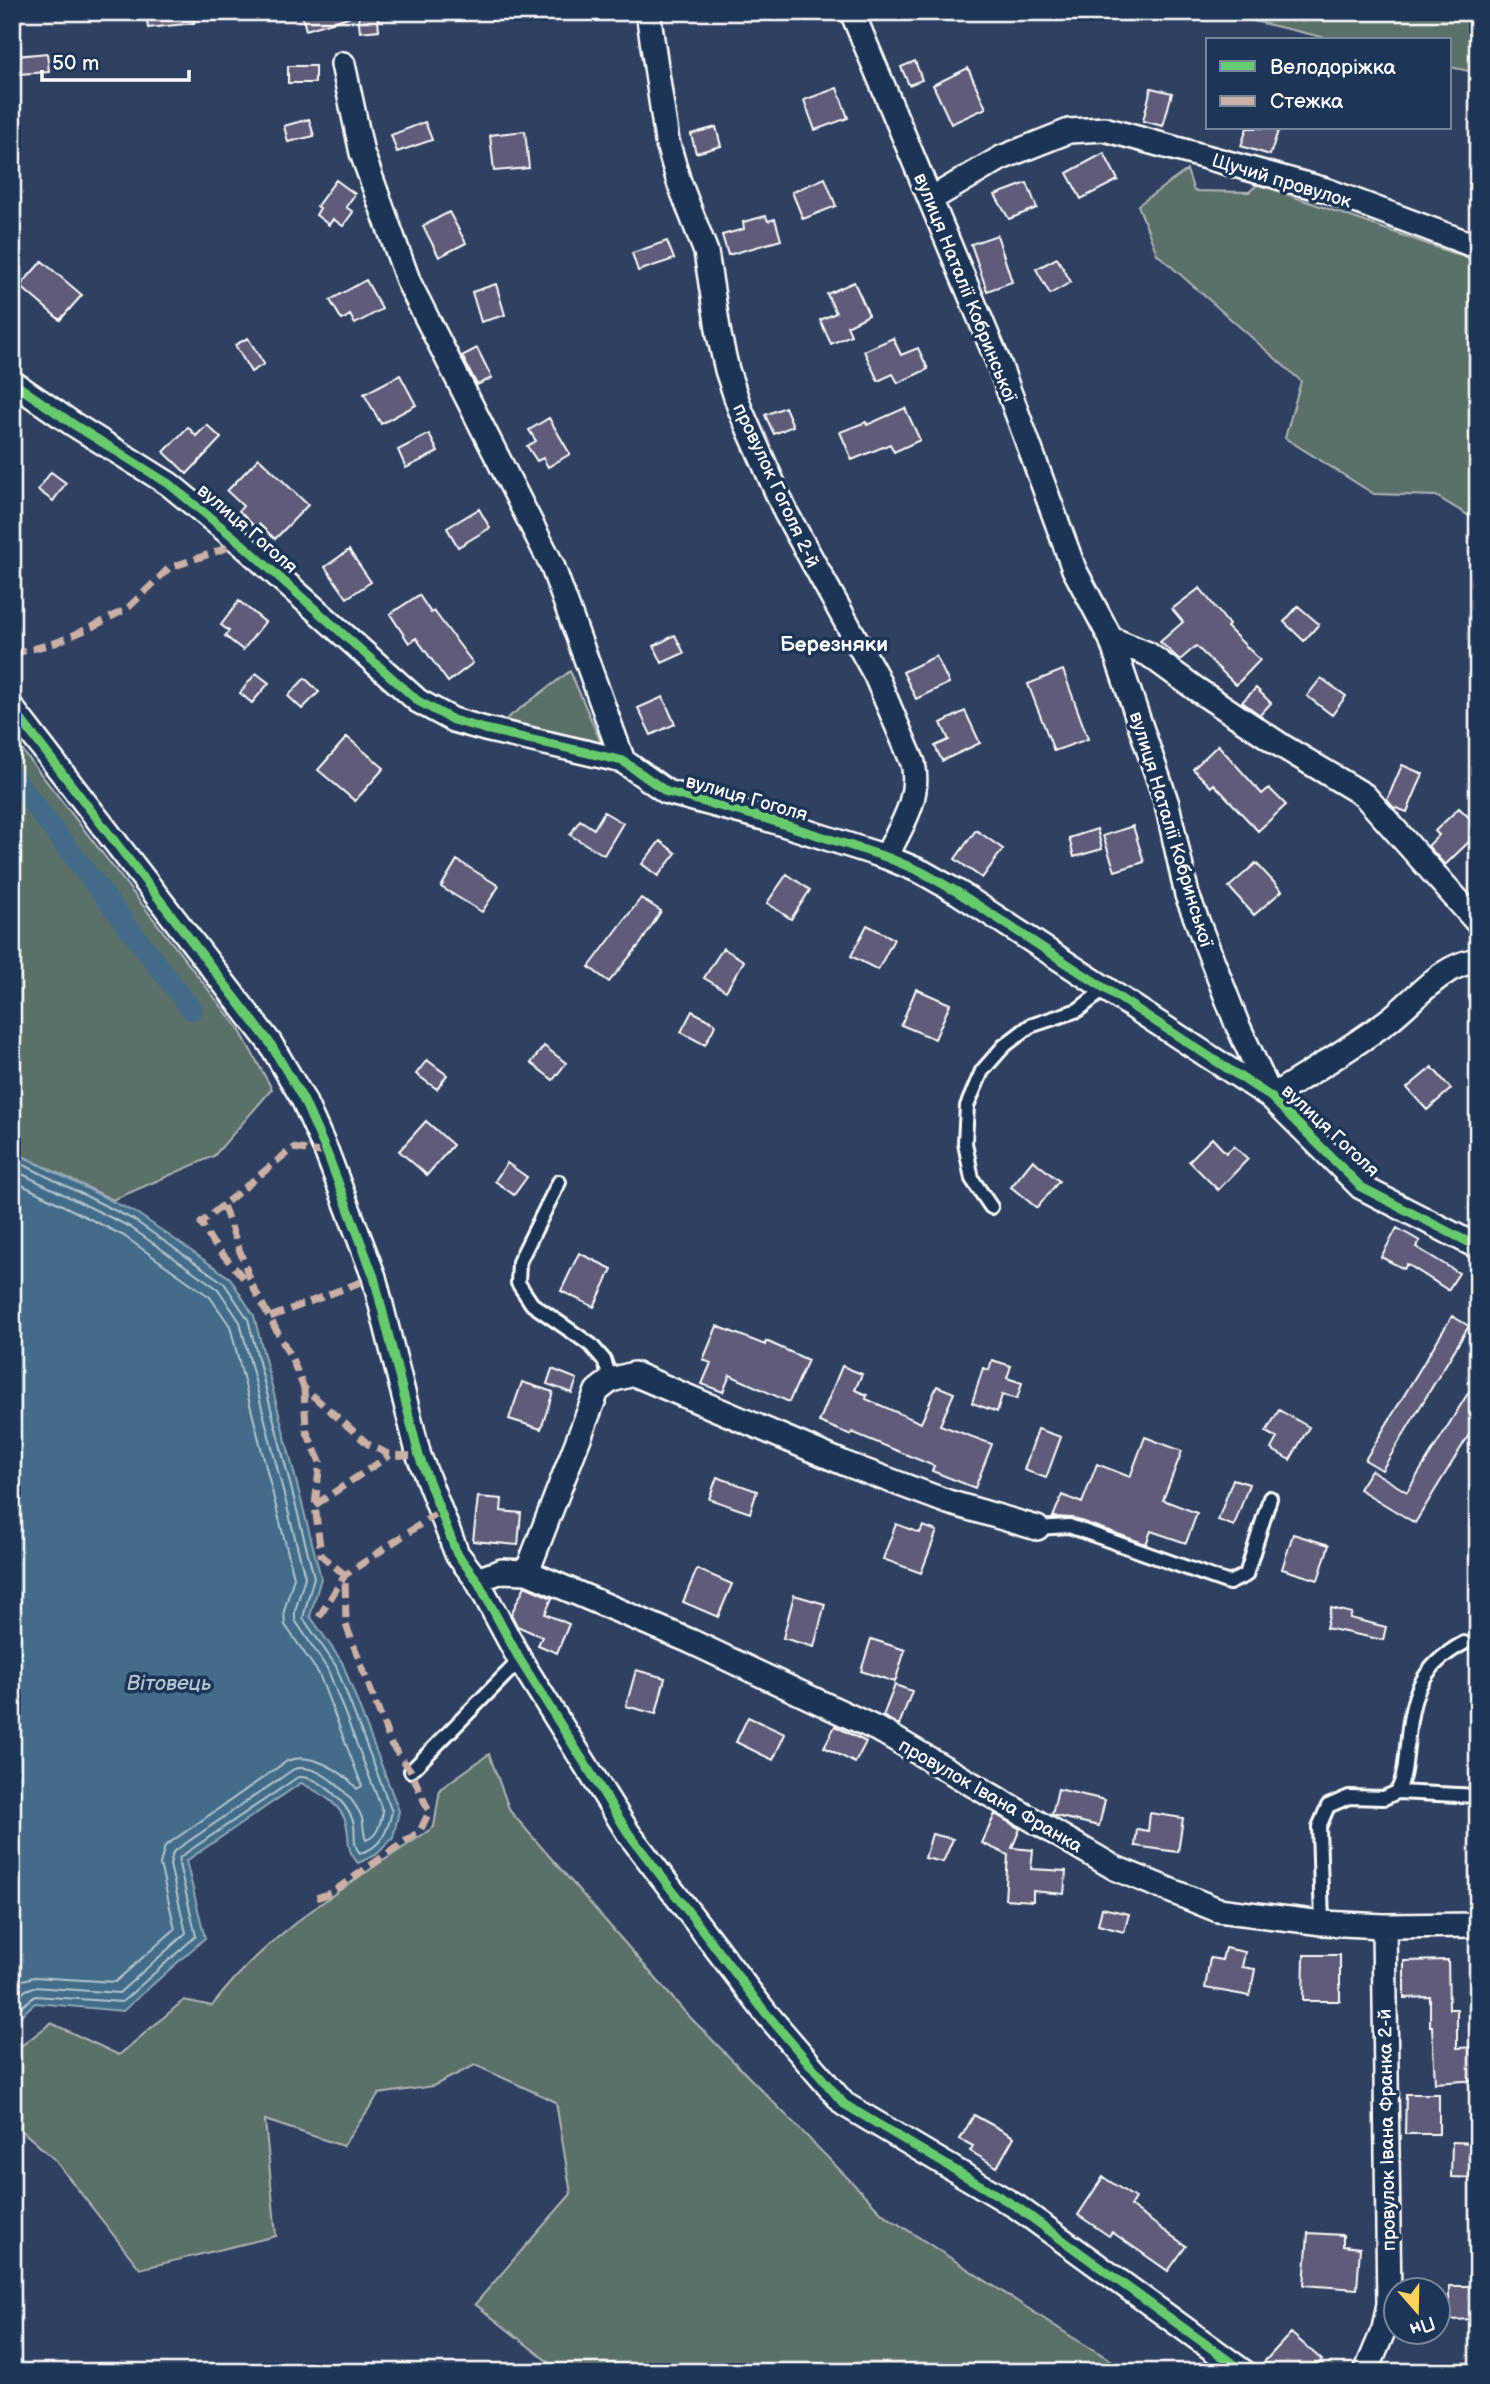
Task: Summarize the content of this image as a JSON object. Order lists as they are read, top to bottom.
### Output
{
  "streets": {
    "street": [
      "Щучий провулок",
      "вулиця Наталії Кобринської",
      "провулок Гоголя 2-й",
      "вулиця Гоголя",
      "провулок Івана Франка",
      "провулок Івана Франка 2-й"
    ]
  },
  "crossings": [
    ["Щучий провулок", "вулиця Наталії Кобринської"],
    ["вулиця Наталії Кобринської", "вулиця Гоголя"],
    ["провулок Гоголя 2-й", "вулиця Гоголя"],
    ["провулок Івана Франка", "провулок Івана Франка 2-й"]
  ],
  "districts": ["Березняки"],
  "water": ["Вітовець"],
  "legend": ["Велодоріжка", "Стежка"],
  "scale_bar": "50 m",
  "north": "bottom"
}
